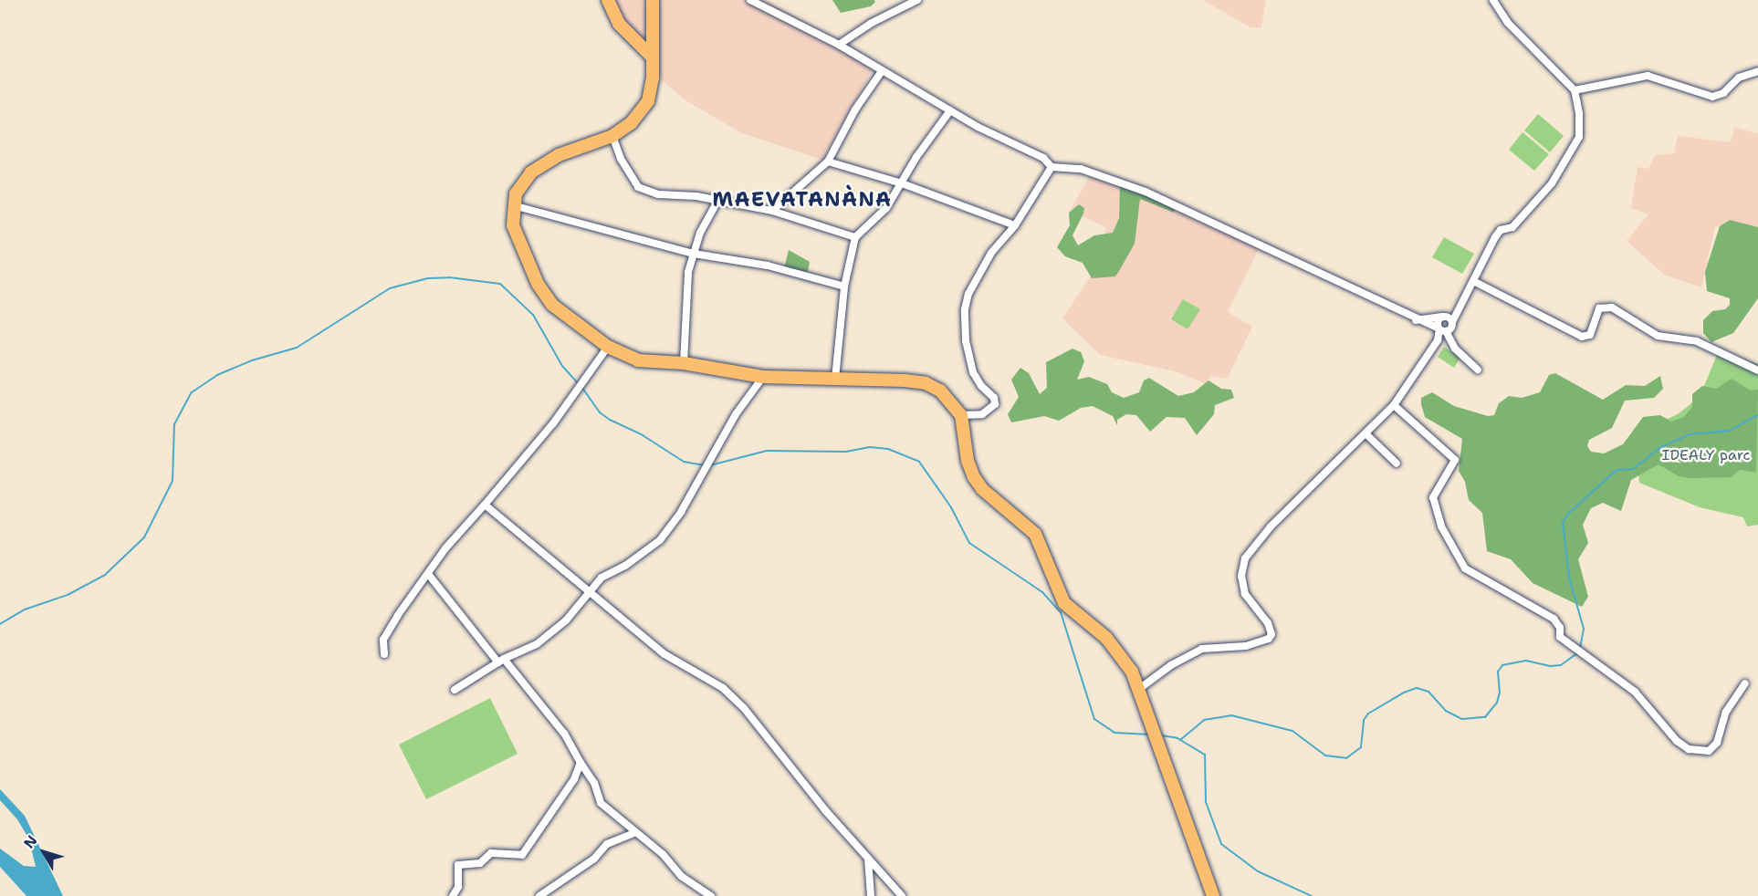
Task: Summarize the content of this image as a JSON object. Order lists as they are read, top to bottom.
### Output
{
  "districts": ["MAEVATANÀNA"],
  "parks": ["IDEALY parc"],
  "north": "top left"
}
